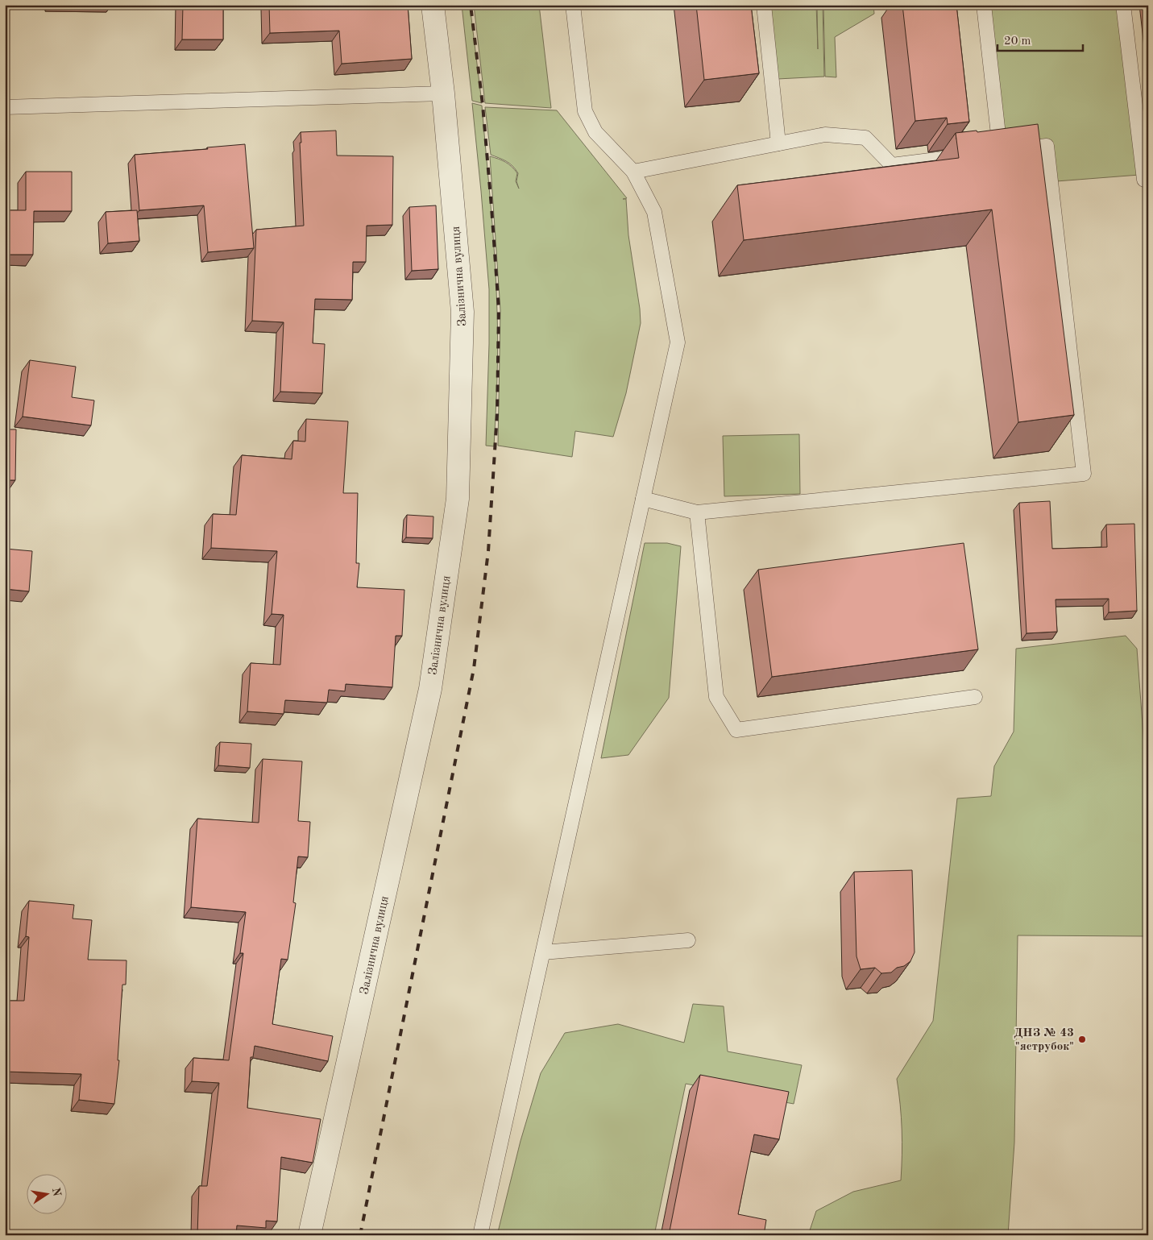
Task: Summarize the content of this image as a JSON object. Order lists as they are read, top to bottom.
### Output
{
  "streets": {
    "street": ["Залізнична вулиця"]
  },
  "places": ["ДНЗ № 43 \"яструбок\""],
  "scale_bar": "20 m",
  "north": "right"
}
